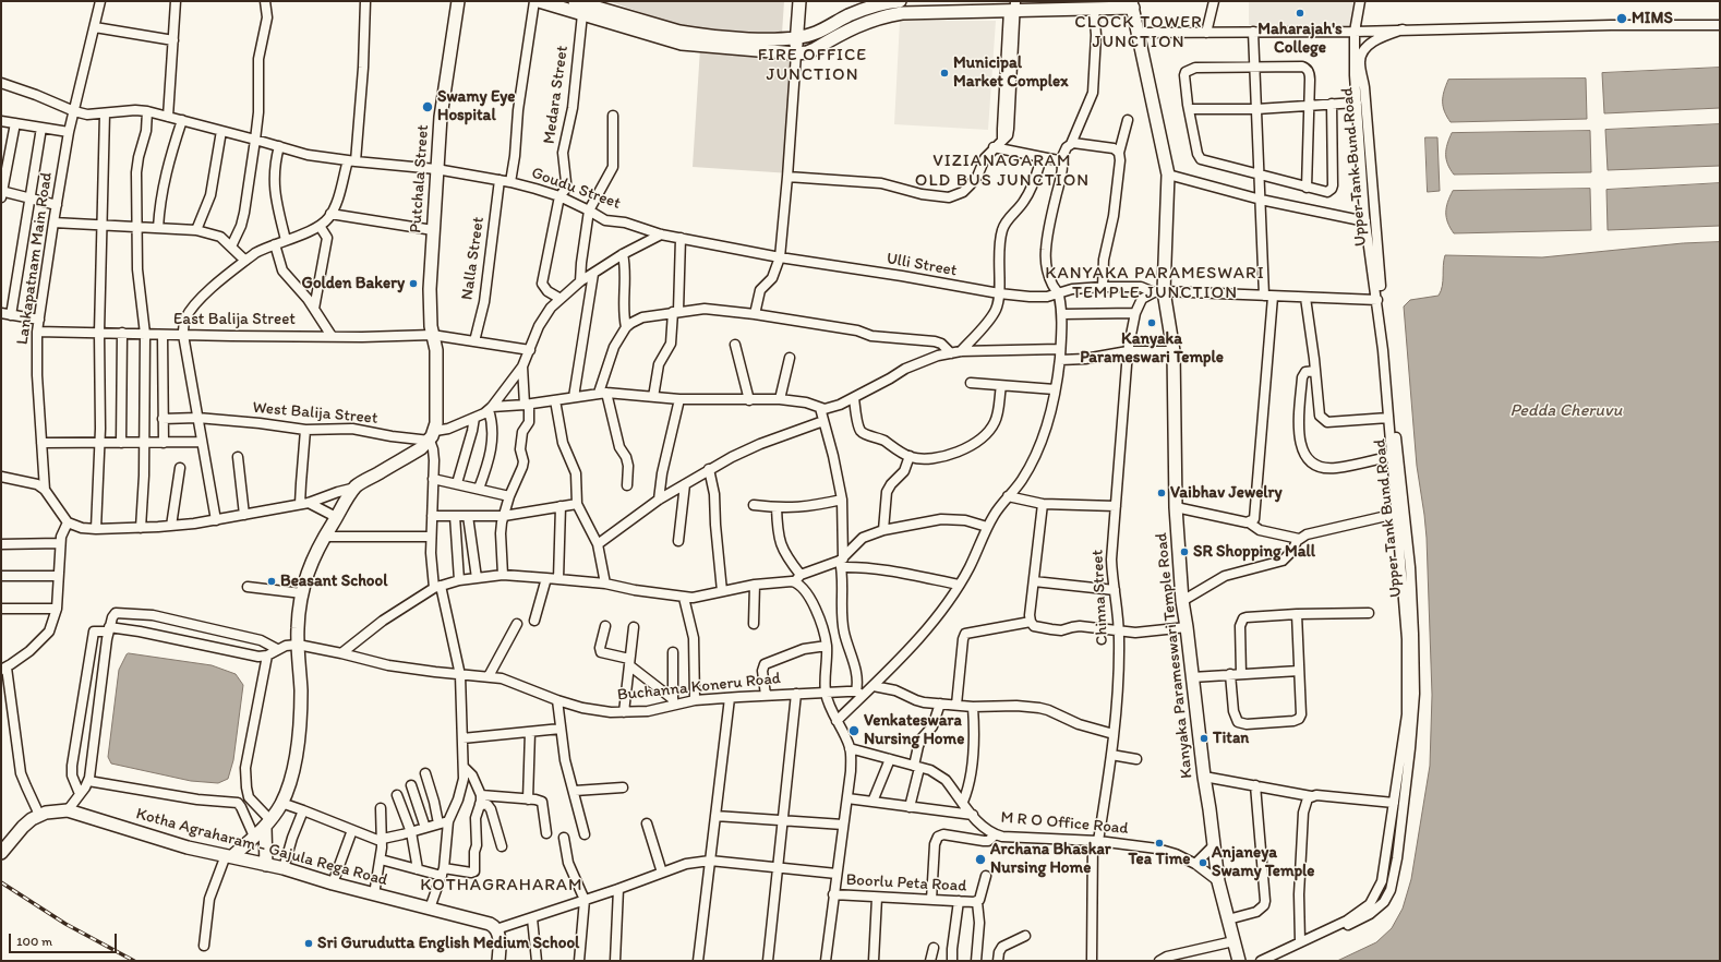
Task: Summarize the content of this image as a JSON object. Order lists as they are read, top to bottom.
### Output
{
  "streets": {
    "main road": ["Putchala Street", "Kanyaka Parameswari Temple Road", "Kotha Agraharam - Gajula Rega Road"],
    "street": [
      "Medara Street",
      "Upper Tank Bund Road",
      "Goudu Street",
      "Lankapatnam Main Road",
      "Nalla Street",
      "Ulli Street",
      "East Balija Street",
      "West Balija Street",
      "Chinna Street",
      "Buchanna Koneru Road",
      "M R O Office Road",
      "Boorlu Peta Road"
    ]
  },
  "crossings": [
    ["Medara Street", "Goudu Street"],
    ["Upper Tank Bund Road", "Ulli Street"],
    ["Putchala Street", "Goudu Street"],
    ["Putchala Street", "East Balija Street"],
    ["Goudu Street", "Lankapatnam Main Road"],
    ["Goudu Street", "Nalla Street"],
    ["Goudu Street", "Ulli Street"],
    ["Lankapatnam Main Road", "East Balija Street"],
    ["Nalla Street", "East Balija Street"],
    ["Ulli Street", "Chinna Street"],
    ["Ulli Street", "Kanyaka Parameswari Temple Road"],
    ["Chinna Street", "Kanyaka Parameswari Temple Road"],
    ["Chinna Street", "M R O Office Road"],
    ["Kanyaka Parameswari Temple Road", "M R O Office Road"]
  ],
  "districts": [
    "CLOCK TOWER JUNCTION",
    "FIRE OFFICE JUNCTION",
    "VIZIANAGARAM OLD BUS JUNCTION",
    "KANYAKA PARAMESWARI TEMPLE JUNCTION",
    "KOTHAGRAHARAM"
  ],
  "water": ["Pedda Cheruvu"],
  "places": [
    "Maharajah's College",
    "MIMS",
    "Municipal Market Complex",
    "Swamy Eye Hospital",
    "Golden Bakery",
    "Kanyaka Parameswari Temple",
    "Vaibhav Jewelry",
    "SR Shopping Mall",
    "Beasant School",
    "Venkateswara Nursing Home",
    "Titan",
    "Tea Time",
    "Archana Bhaskar Nursing Home",
    "Anjaneya Swamy Temple",
    "Sri Gurudutta English Medium School"
  ],
  "scale_bar": "100 m"
}
